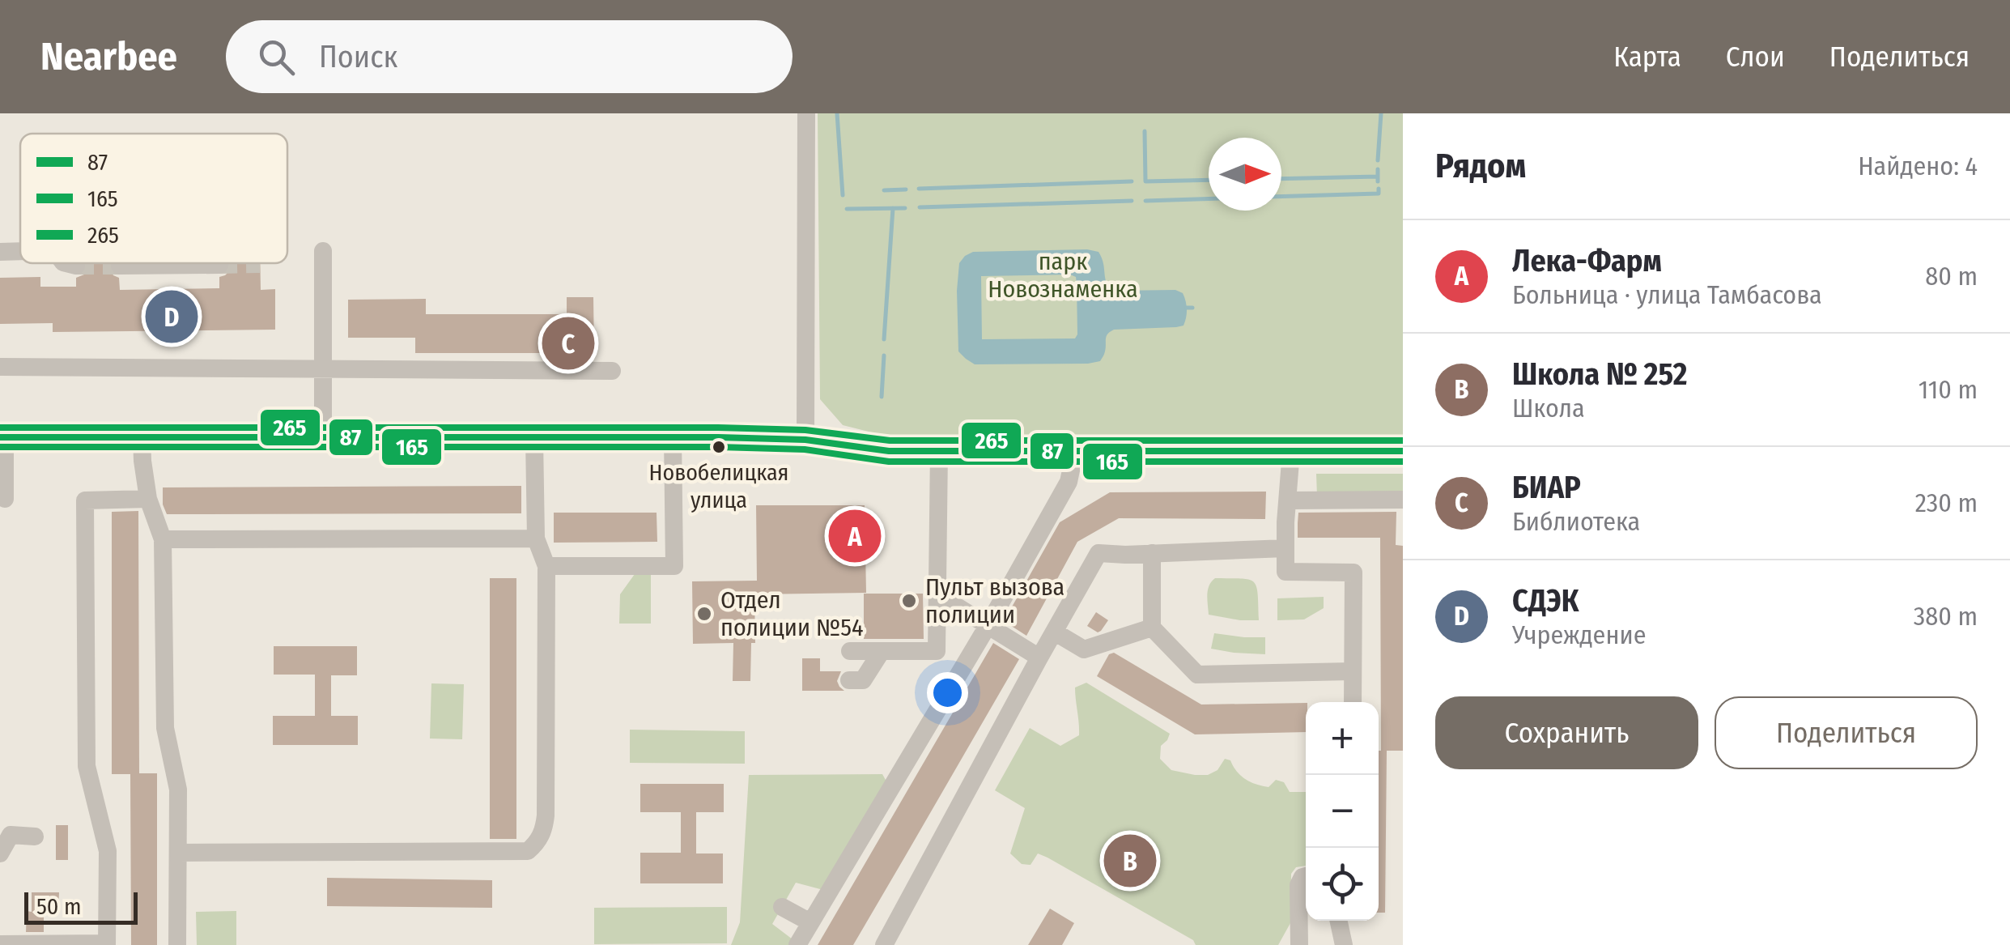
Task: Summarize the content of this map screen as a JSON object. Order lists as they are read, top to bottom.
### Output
{
  "parks": ["парк Новознаменка"],
  "places": ["Новобелицкая улица", "Пульт вызова полиции", "Отдел полиции №54"],
  "lines": ["transit line 265", "transit line 87", "transit line 165"],
  "legend": ["87", "165", "265"],
  "scale_bar": "50 m",
  "north": "right",
  "page": {
    "header": "Nearbee",
    "search": "Поиск",
    "nav": ["Карта", "Слои", "Поделиться"],
    "heading": ["Рядом", "Найдено: 4"],
    "list": [
      {
        "mark": "A",
        "name": "Лека-Фарм",
        "note": "Больница · улица Тамбасова",
        "value": "80 m"
      },
      {
        "mark": "B",
        "name": "Школа № 252",
        "note": "Школа",
        "value": "110 m"
      },
      {
        "mark": "C",
        "name": "БИАР",
        "note": "Библиотека",
        "value": "230 m"
      },
      {
        "mark": "D",
        "name": "СДЭК",
        "note": "Учреждение",
        "value": "380 m"
      }
    ],
    "pins": [
      "D",
      "C",
      "A",
      "B"
    ],
    "buttons": ["Сохранить", "Поделиться"],
    "map_buttons": ["+", "−"],
    "scale": "50 m"
  }
}
